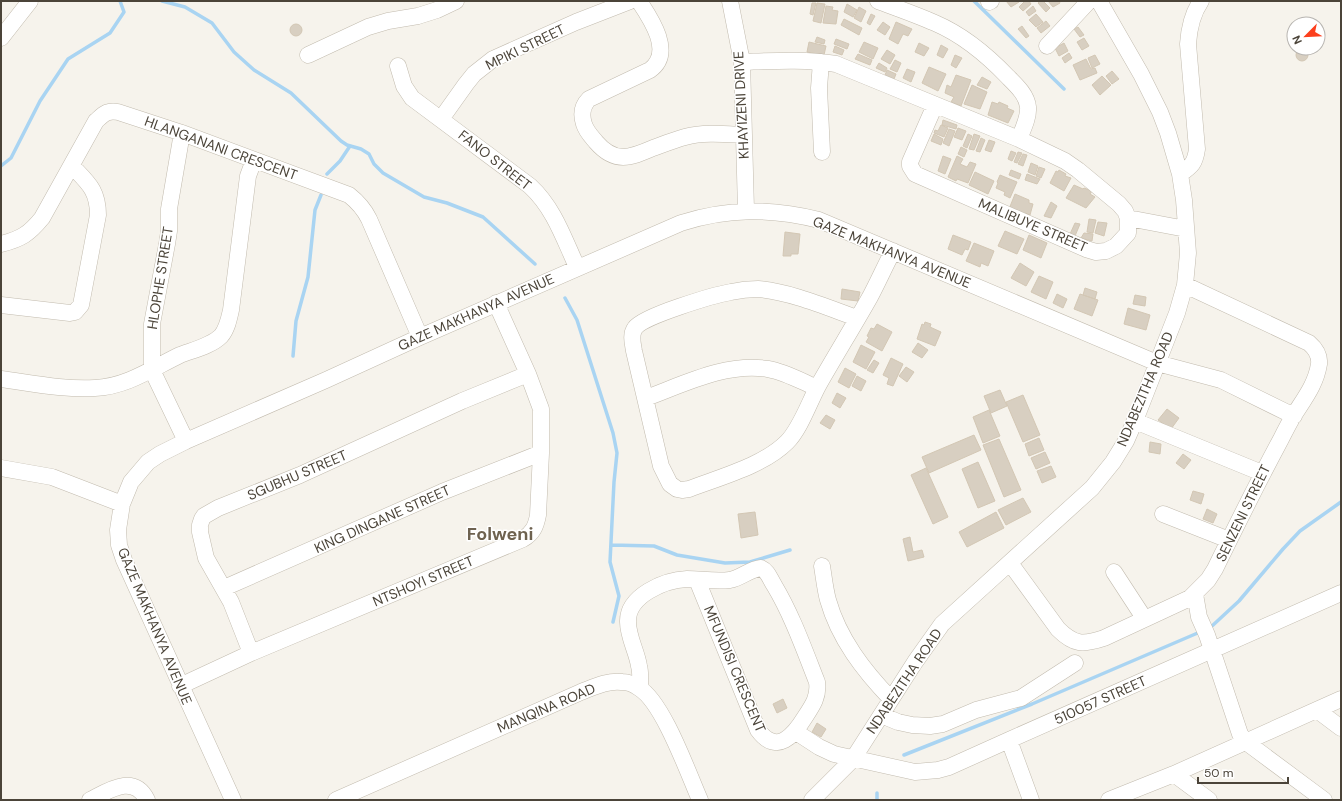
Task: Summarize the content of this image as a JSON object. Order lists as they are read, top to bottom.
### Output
{
  "streets": {
    "street": [
      "MPIKI STREET",
      "KHAYIZENI DRIVE",
      "HLANGANANI CRESCENT",
      "FANO STREET",
      "MALIBUYE STREET",
      "GAZE MAKHANYA AVENUE",
      "HLOPHE STREET",
      "NDABEZITHA ROAD",
      "SGUBHU STREET",
      "SENZENI STREET",
      "KING DINGANE STREET",
      "NTSHOYI STREET",
      "MFUNDISI CRESCENT",
      "510057 STREET",
      "MANQINA ROAD"
    ]
  },
  "crossings": [
    ["MPIKI STREET", "FANO STREET"],
    ["KHAYIZENI DRIVE", "GAZE MAKHANYA AVENUE"],
    ["HLANGANANI CRESCENT", "GAZE MAKHANYA AVENUE"],
    ["HLANGANANI CRESCENT", "HLOPHE STREET"],
    ["FANO STREET", "GAZE MAKHANYA AVENUE"],
    ["GAZE MAKHANYA AVENUE", "HLOPHE STREET"],
    ["GAZE MAKHANYA AVENUE", "NDABEZITHA ROAD"],
    ["GAZE MAKHANYA AVENUE", "SENZENI STREET"],
    ["GAZE MAKHANYA AVENUE", "NTSHOYI STREET"],
    ["NDABEZITHA ROAD", "SENZENI STREET"],
    ["NDABEZITHA ROAD", "510057 STREET"],
    ["SGUBHU STREET", "KING DINGANE STREET"],
    ["SGUBHU STREET", "NTSHOYI STREET"],
    ["KING DINGANE STREET", "NTSHOYI STREET"],
    ["MFUNDISI CRESCENT", "510057 STREET"]
  ],
  "districts": ["Folweni"],
  "scale_bar": "50 m",
  "north": "bottom left"
}
